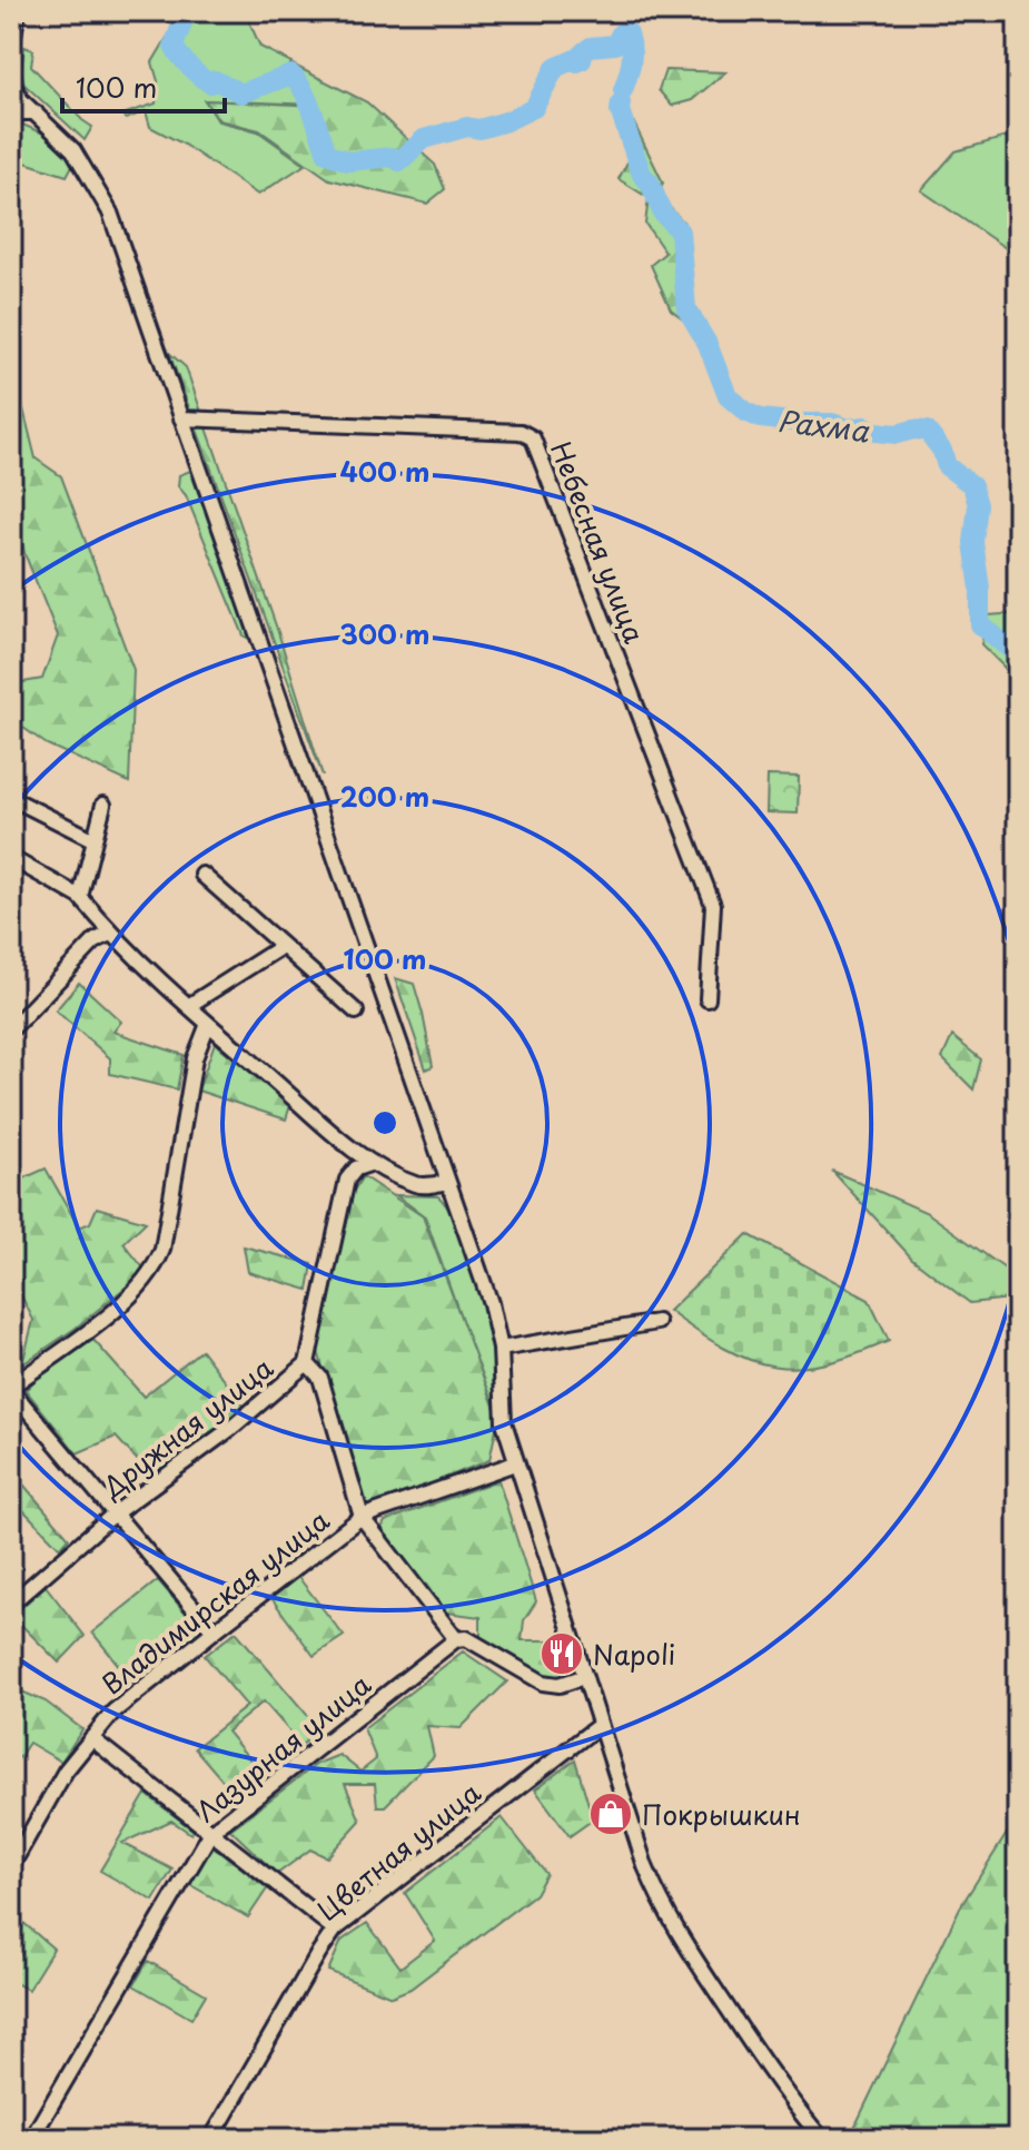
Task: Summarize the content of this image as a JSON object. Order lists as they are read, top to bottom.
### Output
{
  "streets": {
    "street": [
      "Небесная улица",
      "Дружная улица",
      "Владимирская улица",
      "Лазурная улица",
      "Цветная улица"
    ]
  },
  "crossings": [
    ["Дружная улица", "Владимирская улица"]
  ],
  "water": ["Рахма"],
  "places": {
    "restaurant": ["Napoli"],
    "shop": ["Покрышкин"]
  },
  "scale_bar": "100 m",
  "rings": [
    "400 m",
    "300 m",
    "200 m",
    "100 m"
  ]
}
